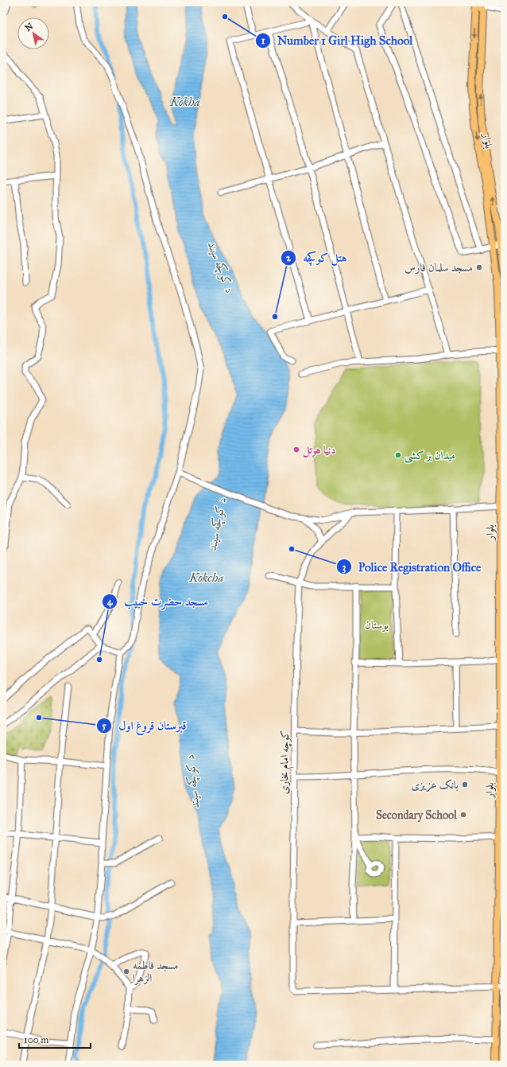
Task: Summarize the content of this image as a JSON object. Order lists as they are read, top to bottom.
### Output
{
  "streets": {
    "main road": ["بلوار"],
    "street": ["کوچه امام بخاری"]
  },
  "water": ["Kokha", "د کوکچه سیند", "Kokcha"],
  "parks": ["بوستان"],
  "places": [
    "Number 1 Girl High School",
    "مسجد سلمان فارس",
    "هتل کوکچه",
    "دنیا هوتل",
    "میدان بز کشی",
    "Police Registration Office",
    "مسجد حضرت خبیب",
    "قبرستان قروغ اول",
    "بانک عزیزی",
    "Secondary School",
    "مسجد فاطمه الزهرا"
  ],
  "scale_bar": "100 m",
  "north": "top left"
}
